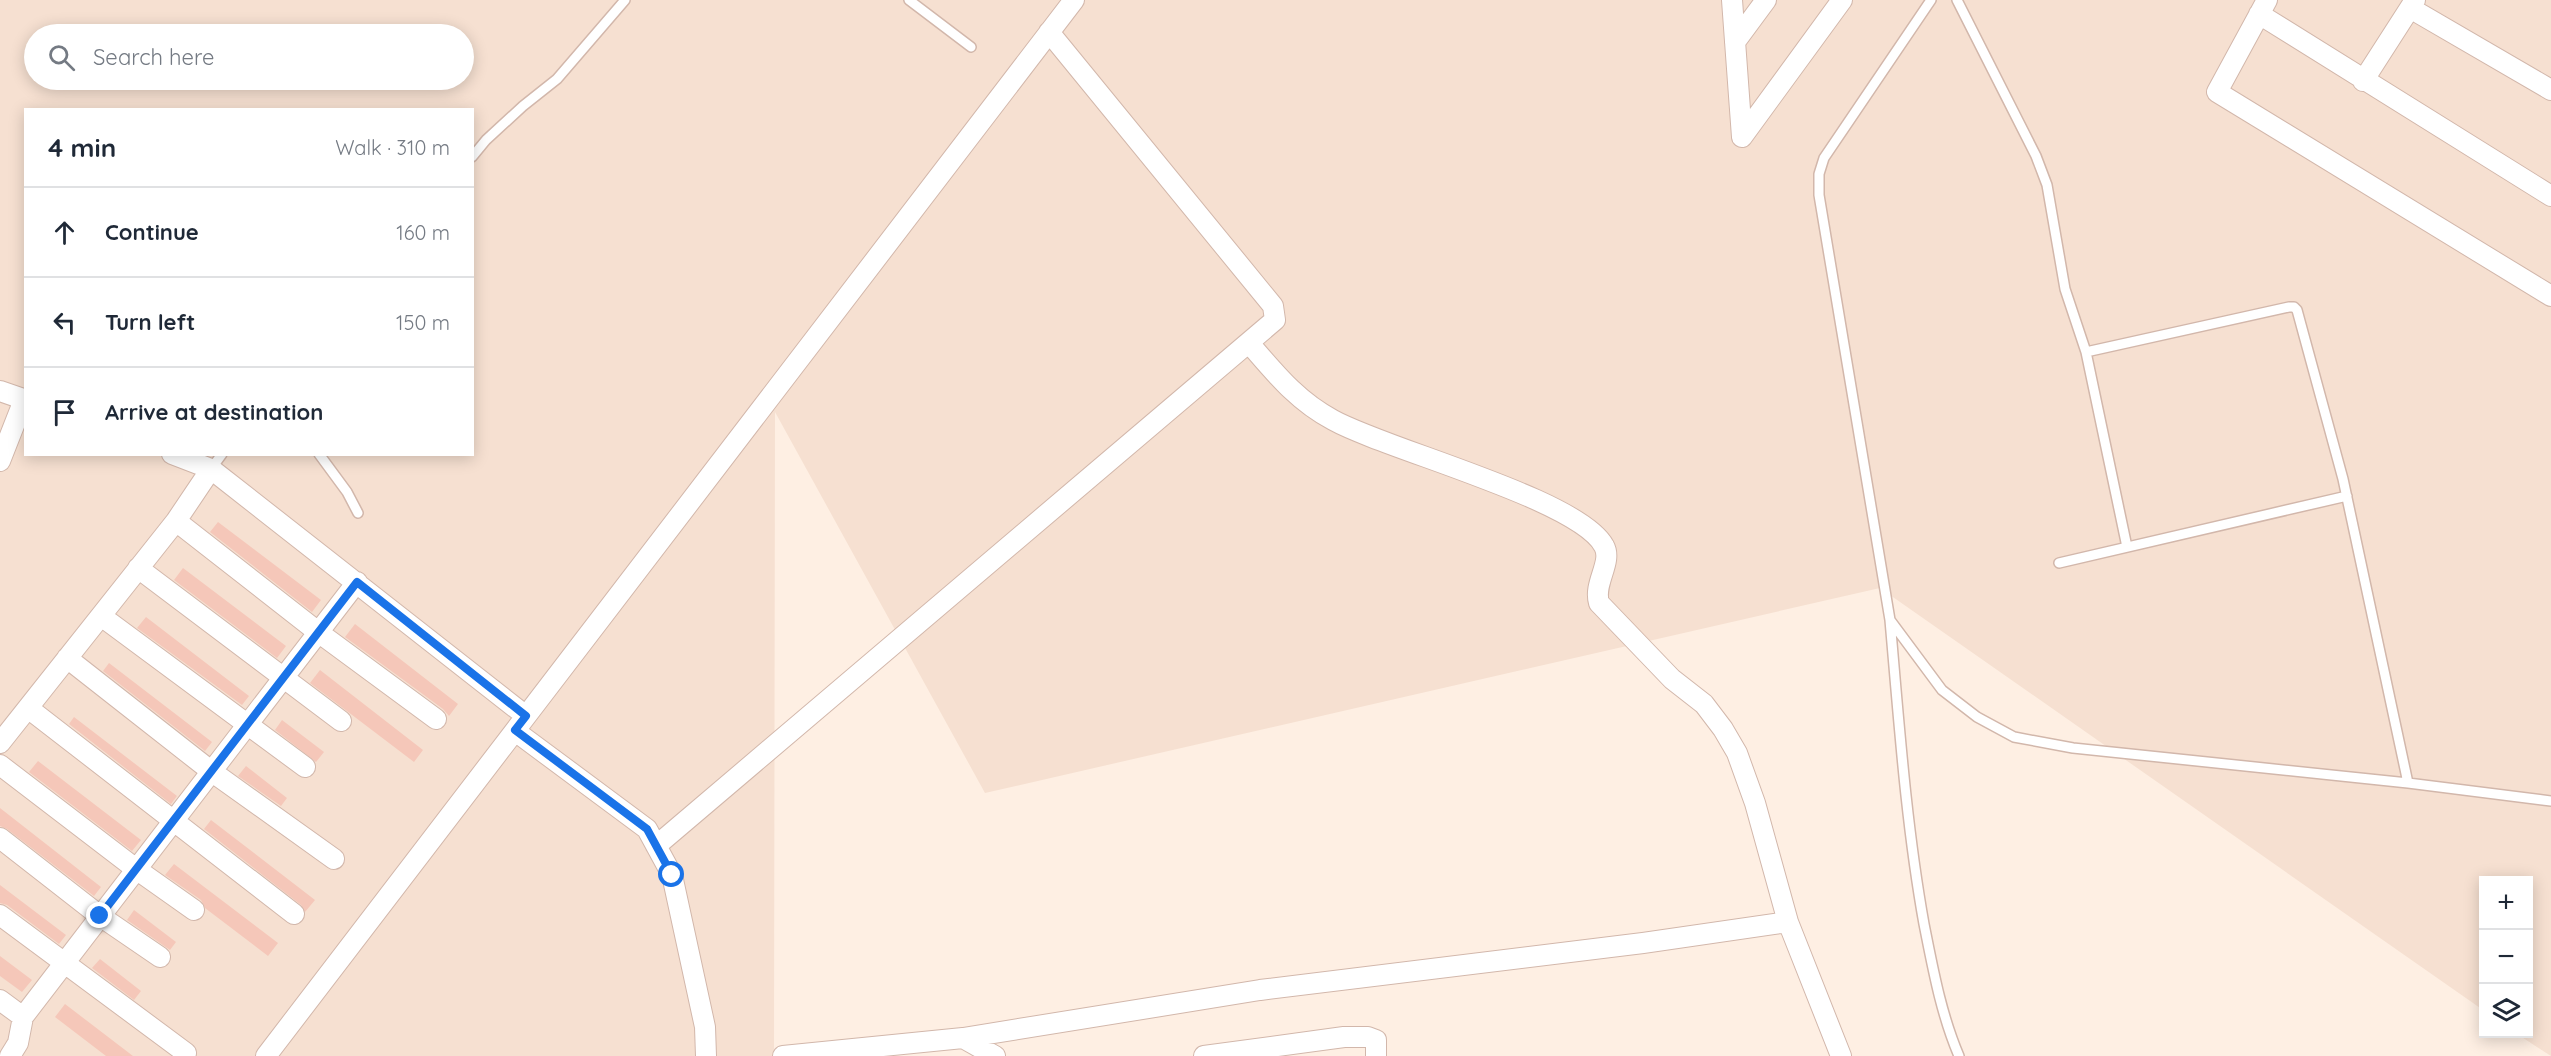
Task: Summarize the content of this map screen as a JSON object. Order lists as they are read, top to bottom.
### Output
{
  "page": {
    "search": "Search here",
    "heading": ["4 min", "Walk · 310 m"],
    "list": [
      ["Continue", "160 m"],
      ["Turn left", "150 m"],
      "Arrive at destination"
    ],
    "map_buttons": ["+", "−"]
  }
}
